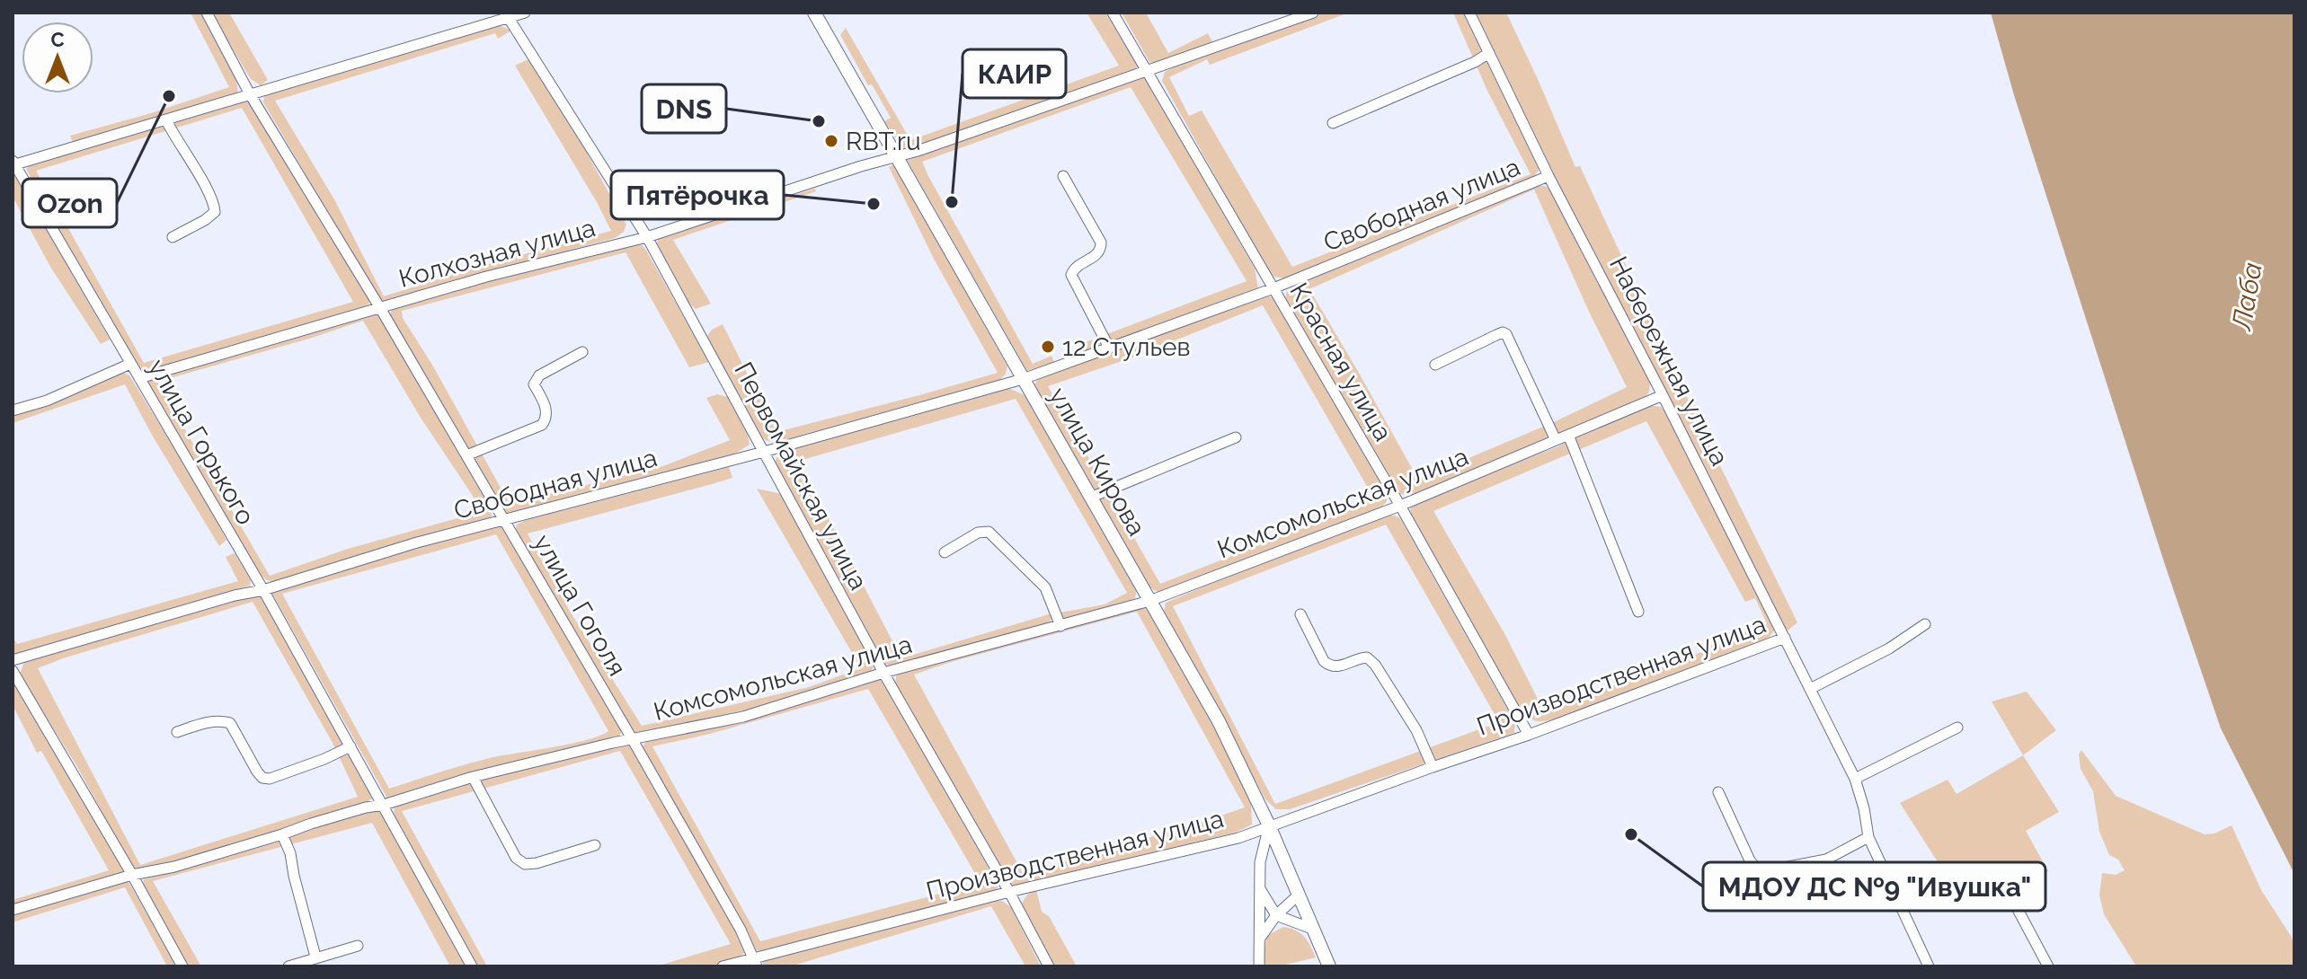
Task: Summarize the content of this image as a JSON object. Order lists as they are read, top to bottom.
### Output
{
  "streets": {
    "main road": ["улица Кирова"],
    "street": [
      "Свободная улица",
      "Колхозная улица",
      "Набережная улица",
      "Красная улица",
      "улица Горького",
      "Первомайская улица",
      "Комсомольская улица",
      "улица Гоголя",
      "Производственная улица"
    ]
  },
  "crossings": [
    ["Свободная улица", "Набережная улица"],
    ["Свободная улица", "Красная улица"],
    ["Свободная улица", "улица Горького"],
    ["Свободная улица", "улица Кирова"],
    ["Свободная улица", "Первомайская улица"],
    ["Свободная улица", "улица Гоголя"],
    ["Колхозная улица", "Красная улица"],
    ["Колхозная улица", "улица Горького"],
    ["Колхозная улица", "улица Кирова"],
    ["Колхозная улица", "Первомайская улица"],
    ["Колхозная улица", "улица Гоголя"],
    ["Набережная улица", "Комсомольская улица"],
    ["Набережная улица", "Производственная улица"],
    ["Красная улица", "Комсомольская улица"],
    ["Красная улица", "Производственная улица"],
    ["улица Горького", "Комсомольская улица"],
    ["улица Кирова", "Комсомольская улица"],
    ["улица Кирова", "Производственная улица"],
    ["Первомайская улица", "Комсомольская улица"],
    ["Первомайская улица", "Производственная улица"],
    ["Комсомольская улица", "улица Гоголя"],
    ["улица Гоголя", "Производственная улица"]
  ],
  "water": ["Лаба"],
  "places": [
    "Ozon",
    "DNS",
    "RBT.ru",
    "КАИР",
    "Пятёрочка",
    "12 Стульев",
    "МДОУ ДС №9 \"Ивушка\""
  ],
  "north": "top"
}
